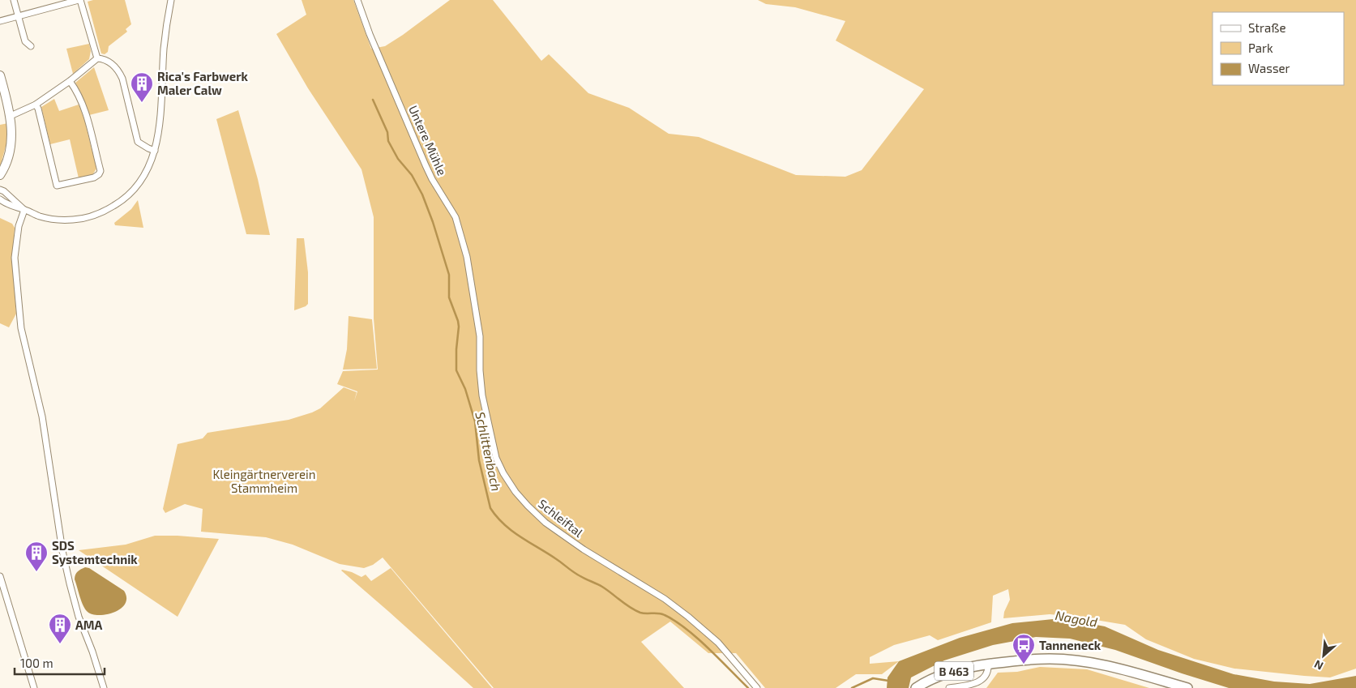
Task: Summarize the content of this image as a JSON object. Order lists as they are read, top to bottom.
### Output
{
  "streets": {
    "main road": ["B 463"],
    "street": ["Untere Mühle", "Schleiftal"]
  },
  "crossings": [
    ["Untere Mühle", "Schleiftal"]
  ],
  "water": ["Schlittenbach", "Nagold"],
  "parks": ["Kleingärtnerverein Stammheim"],
  "places": {
    "building": ["Rica's Farbwerk Maler Calw", "SDS Systemtechnik", "AMA"],
    "bus stop": ["Tanneneck"]
  },
  "legend": ["Straße", "Park", "Wasser"],
  "scale_bar": "100 m",
  "north": "bottom left"
}
